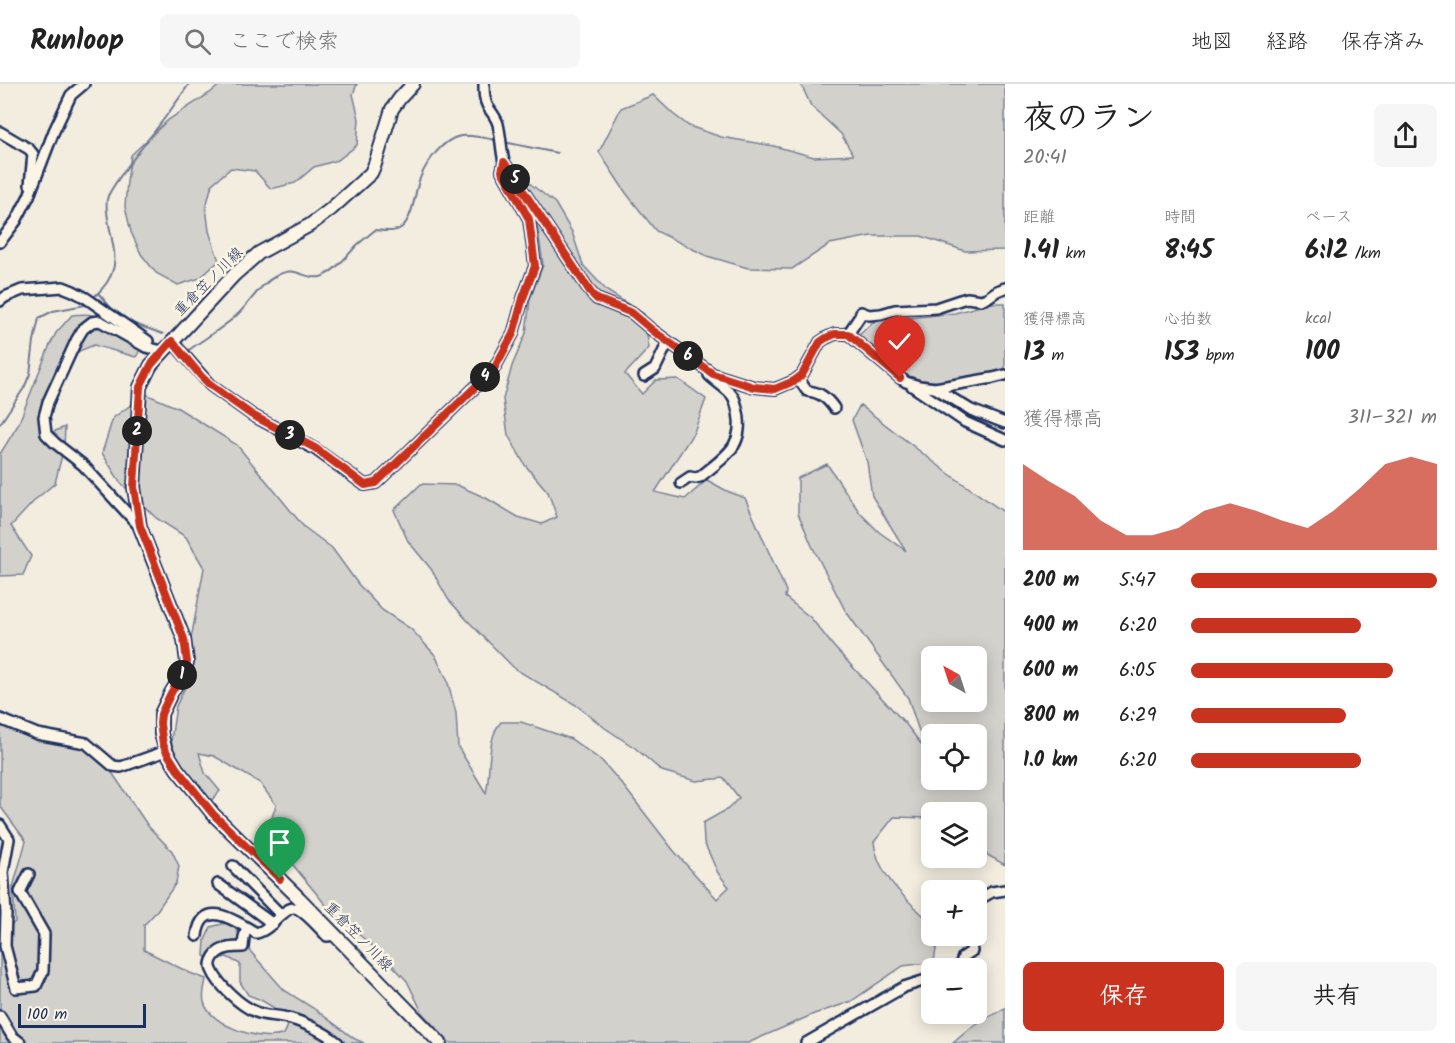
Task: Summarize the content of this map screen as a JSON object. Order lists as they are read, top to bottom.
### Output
{
  "streets": {
    "main road": ["重倉笠ノ川線"]
  },
  "scale_bar": "100 m",
  "north": "top left",
  "page": {
    "header": "Runloop",
    "search": "ここで検索",
    "nav": ["地図", "経路", "保存済み"],
    "heading": ["夜のラン", "20:41"],
    "pins": [
      "5",
      "6",
      "4",
      "2",
      "3",
      "1"
    ],
    "stats": [
      ["距離", "1.41 km"],
      ["時間", "8:45"],
      ["ペース", "6:12 /km"],
      ["獲得標高", "13 m"],
      ["心拍数", "153 bpm"],
      ["kcal", "100"]
    ],
    "chart": ["獲得標高", "311–321 m"],
    "list": [
      {
        "name": "200 m",
        "note": "5:47"
      },
      {
        "name": "400 m",
        "note": "6:20"
      },
      {
        "name": "600 m",
        "note": "6:05"
      },
      {
        "name": "800 m",
        "note": "6:29"
      },
      {
        "name": "1.0 km",
        "note": "6:20"
      }
    ],
    "map_buttons": ["+", "−"],
    "buttons": ["保存", "共有"],
    "scale": "100 m"
  }
}
